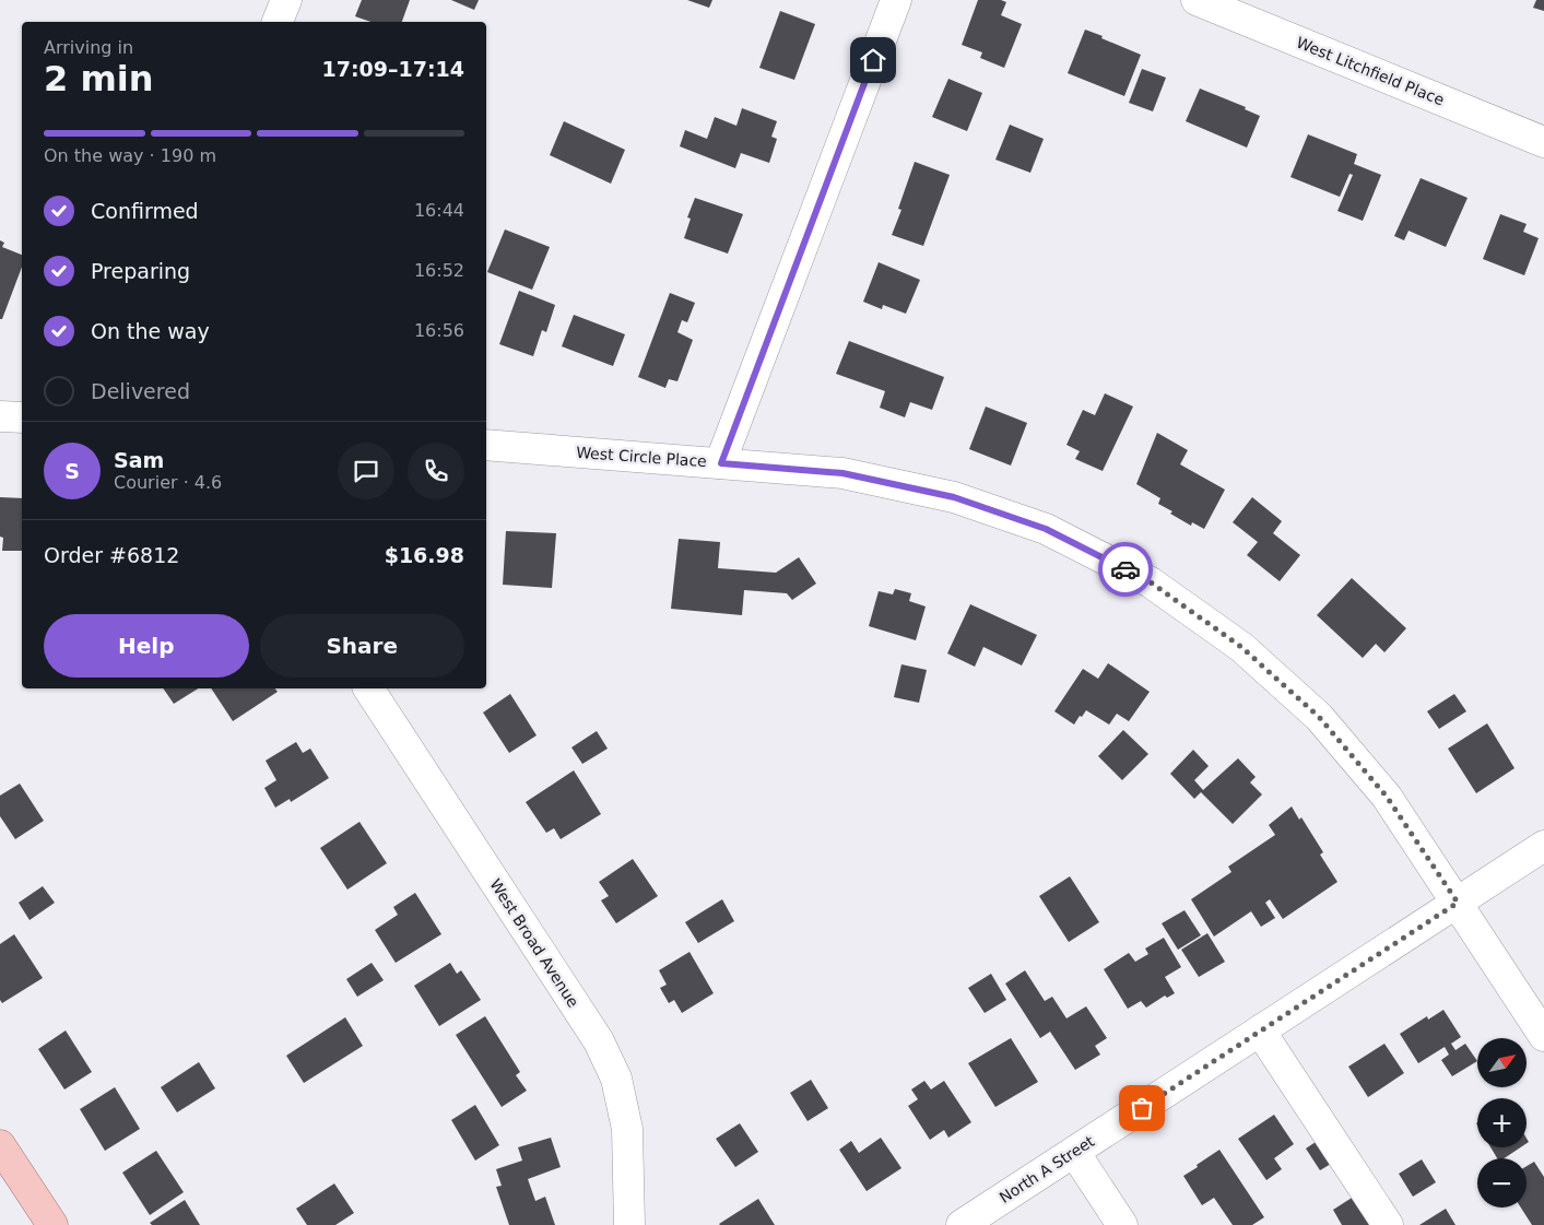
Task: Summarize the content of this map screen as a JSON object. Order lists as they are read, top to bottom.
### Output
{
  "streets": {
    "street": [
      "West Litchfield Place",
      "West Circle Place",
      "West Broad Avenue",
      "North A Street"
    ]
  },
  "crossings": [
    ["West Circle Place", "North A Street"]
  ],
  "north": "top right",
  "page": {
    "heading": ["2 min", "Arriving in", "17:09–17:14"],
    "panel": [
      "Sam",
      "Courier · 4.6",
      "Order #6812",
      "$16.98"
    ],
    "bar": "On the way · 190 m",
    "list": [
      ["Confirmed", "16:44"],
      ["Preparing", "16:52"],
      ["On the way", "16:56"],
      "Delivered"
    ],
    "round": "S",
    "buttons": ["Help", "Share"],
    "map_buttons": ["+", "−"]
  }
}
